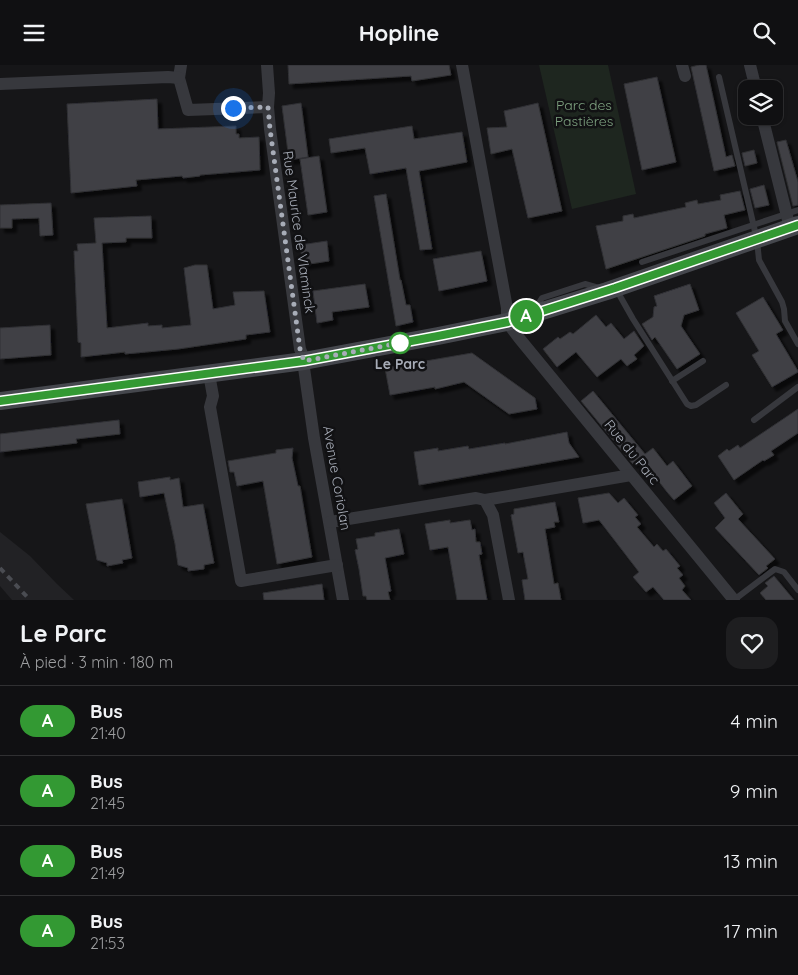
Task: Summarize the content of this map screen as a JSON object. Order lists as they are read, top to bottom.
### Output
{
  "streets": {
    "street": ["Rue Maurice de Vlaminck", "Rue du Parc", "Avenue Coriolan"]
  },
  "crossings": [
    ["Rue Maurice de Vlaminck", "Avenue Coriolan"]
  ],
  "parks": ["Parc des Pastières"],
  "places": ["Le Parc"],
  "lines": ["bus line A"],
  "page": {
    "header": "Hopline",
    "on_map": "A",
    "heading": ["Le Parc", "À pied · 3 min · 180 m"],
    "list": [
      {
        "mark": "A",
        "name": "Bus",
        "note": "21:40",
        "value": "4 min"
      },
      {
        "mark": "A",
        "name": "Bus",
        "note": "21:45",
        "value": "9 min"
      },
      {
        "mark": "A",
        "name": "Bus",
        "note": "21:49",
        "value": "13 min"
      },
      {
        "mark": "A",
        "name": "Bus",
        "note": "21:53",
        "value": "17 min"
      }
    ]
  }
}
